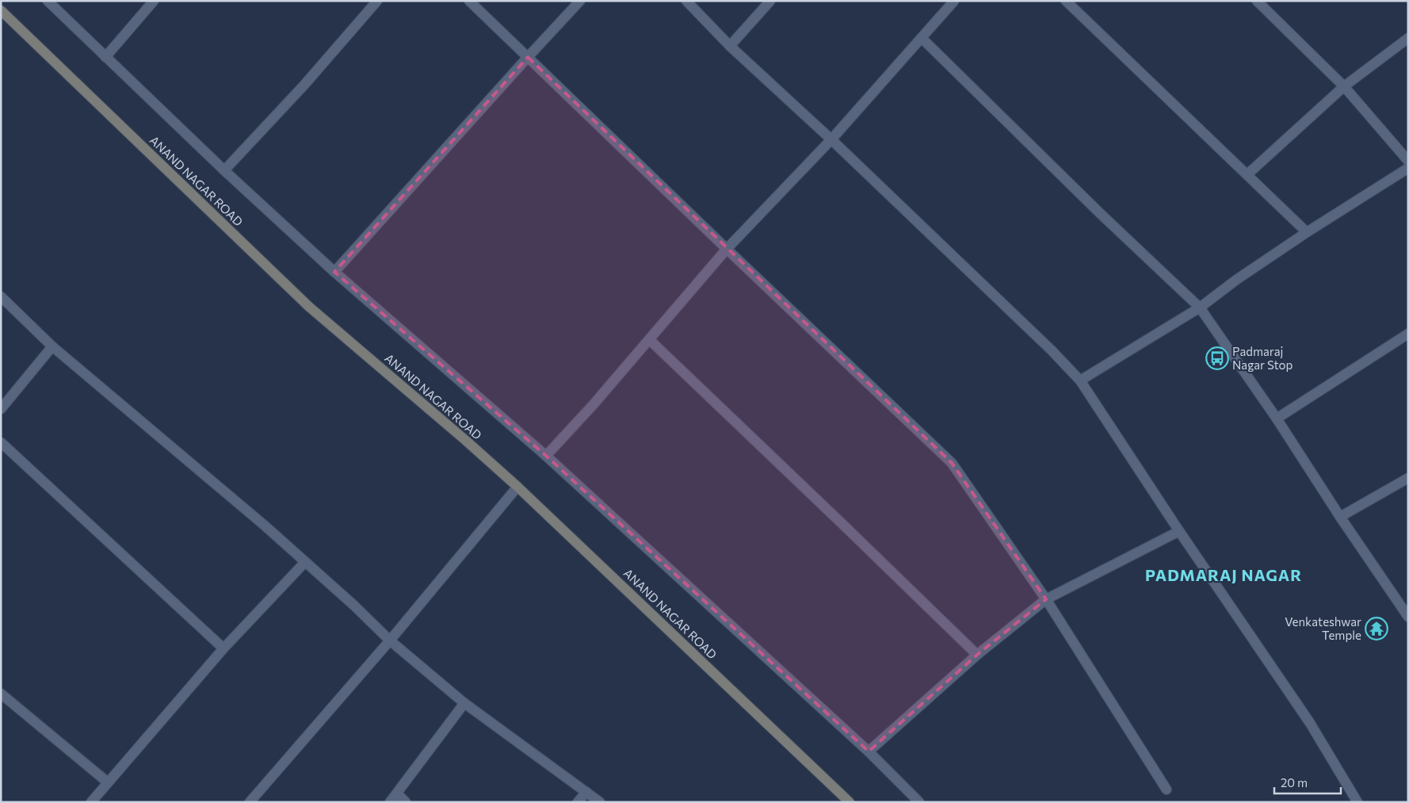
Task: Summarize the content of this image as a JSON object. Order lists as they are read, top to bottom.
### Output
{
  "streets": {
    "street": ["ANAND NAGAR ROAD"]
  },
  "districts": ["PADMARAJ NAGAR"],
  "places": {
    "bus stop": ["Padmaraj Nagar Stop"],
    "temple": ["Venkateshwar Temple"]
  },
  "scale_bar": "20 m"
}
